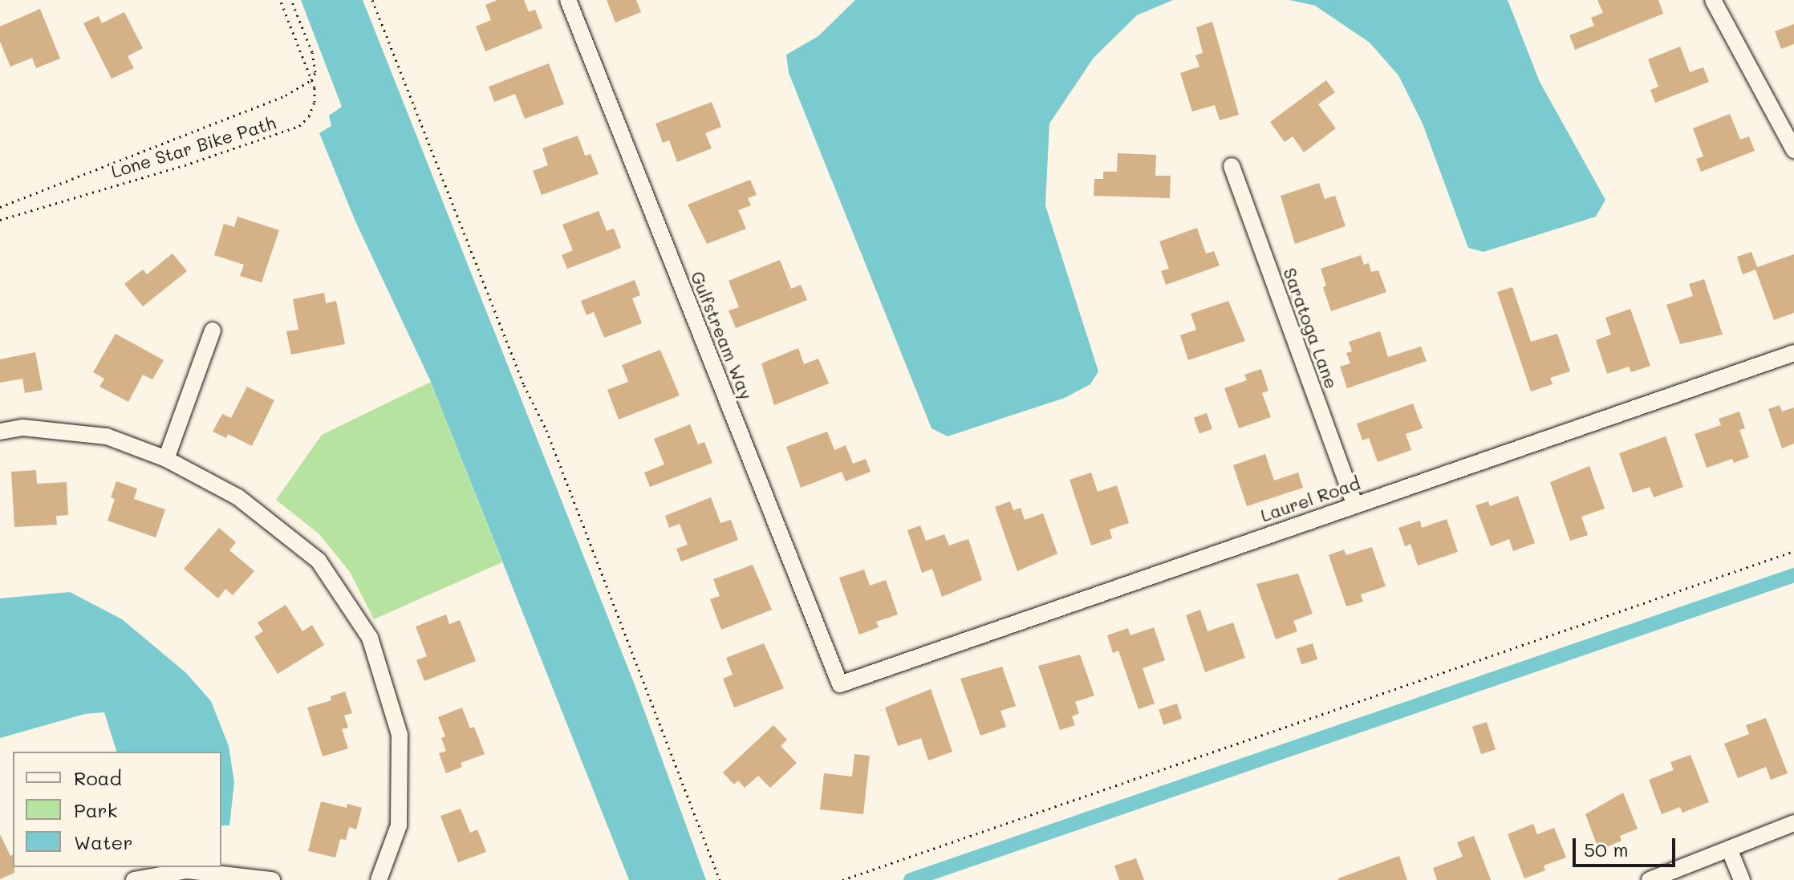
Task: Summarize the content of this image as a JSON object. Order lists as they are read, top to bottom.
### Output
{
  "streets": {
    "street": ["Saratoga Lane", "Gulfstream Way", "Laurel Road"],
    "path": ["Lone Star Bike Path"]
  },
  "crossings": [
    ["Saratoga Lane", "Laurel Road"],
    ["Gulfstream Way", "Laurel Road"]
  ],
  "legend": ["Road", "Park", "Water"],
  "scale_bar": "50 m"
}
